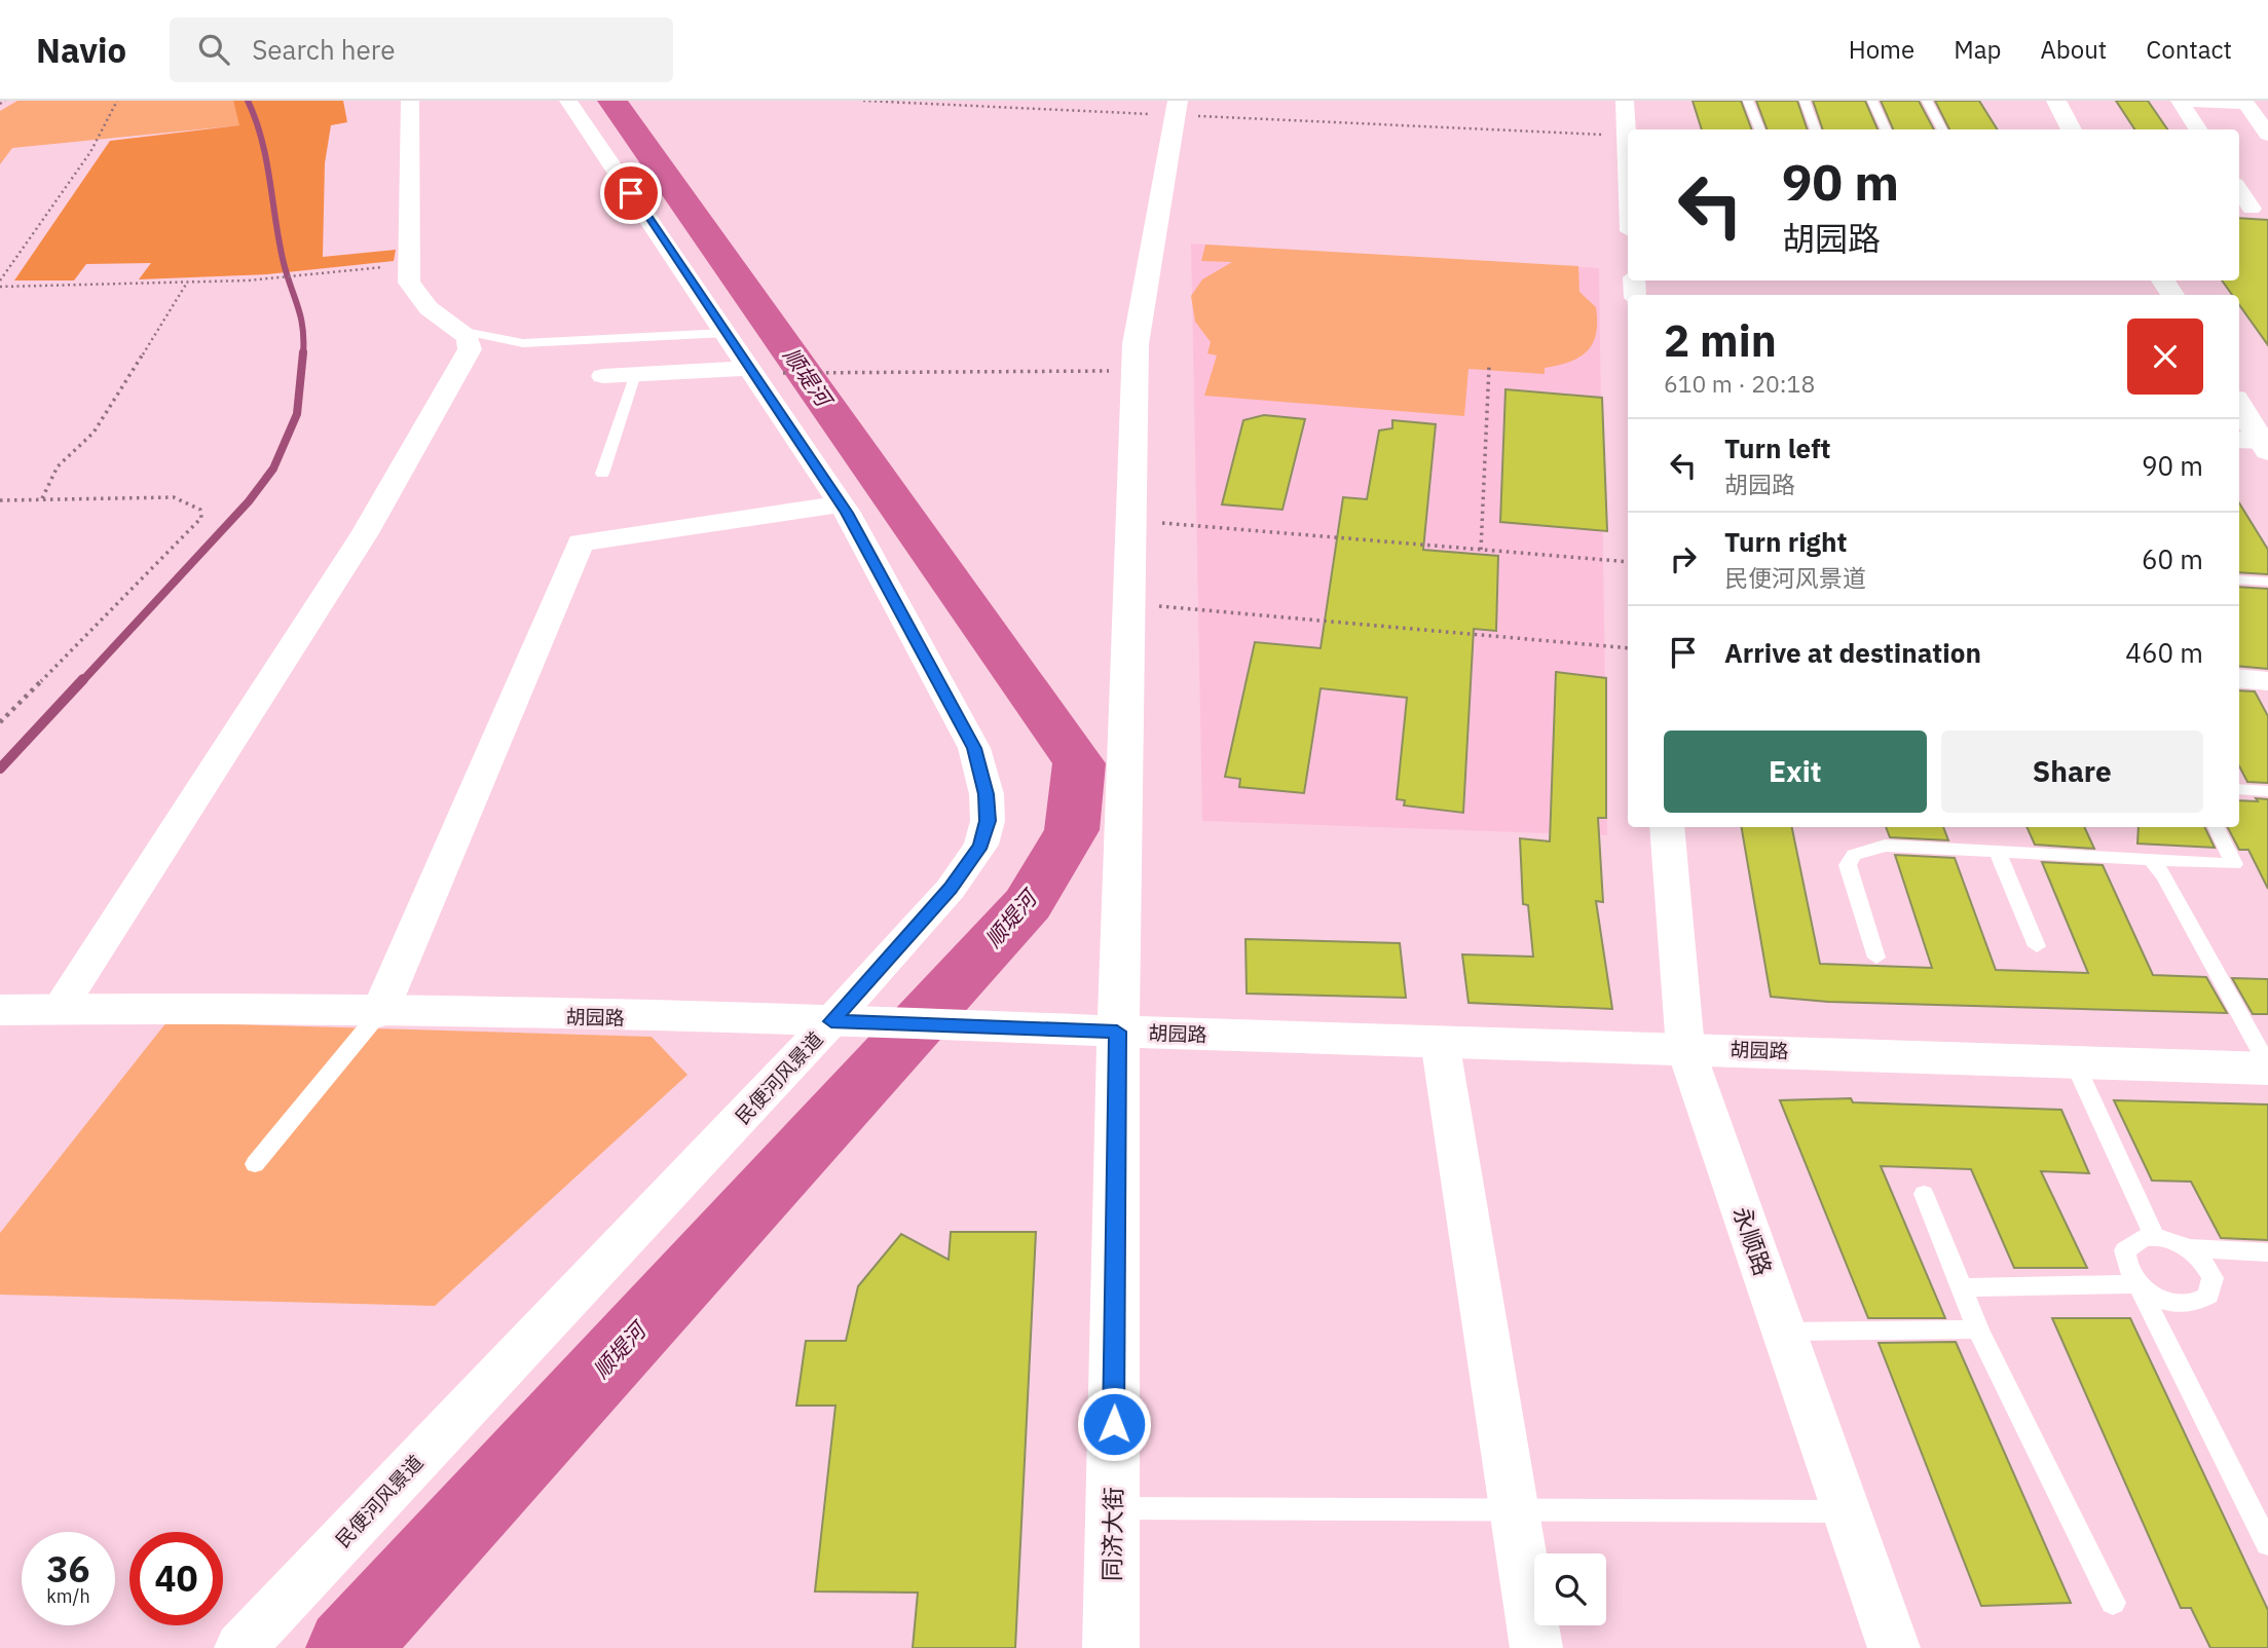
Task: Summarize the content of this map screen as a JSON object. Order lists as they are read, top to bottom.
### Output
{
  "streets": {
    "street": [
      "胡园路",
      "民便河风景道",
      "永顺路",
      "同济大街"
    ]
  },
  "crossings": [
    ["胡园路", "民便河风景道"],
    ["胡园路", "永顺路"],
    ["胡园路", "同济大街"]
  ],
  "water": ["顺堤河"],
  "page": {
    "header": "Navio",
    "search": "Search here",
    "nav": [
      "Home",
      "Map",
      "About",
      "Contact"
    ],
    "turn": ["90 m", "胡园路"],
    "heading": ["2 min", "610 m · 20:18"],
    "list": [
      {
        "name": "Turn left",
        "note": "胡园路",
        "value": "90 m"
      },
      {
        "name": "Turn right",
        "note": "民便河风景道",
        "value": "60 m"
      },
      {
        "name": "Arrive at destination",
        "value": "460 m"
      }
    ],
    "buttons": ["Exit", "Share"],
    "speed": "36 km/h",
    "limit": "40"
  }
}
